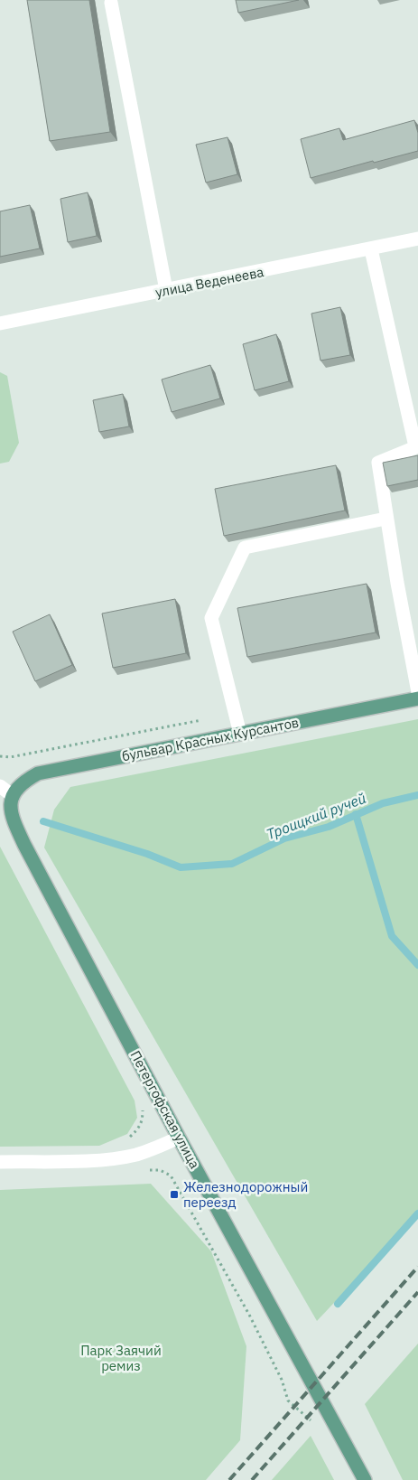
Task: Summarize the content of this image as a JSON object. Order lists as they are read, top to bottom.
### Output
{
  "streets": {
    "main road": ["бульвар Красных Курсантов", "Петергофская улица"],
    "street": ["улица Веденеева"]
  },
  "crossings": [
    ["бульвар Красных Курсантов", "Петергофская улица"]
  ],
  "water": ["Троицкий ручей"],
  "parks": ["Парк Заячий ремиз"],
  "places": {
    "transit": ["Железнодорожный переезд"]
  }
}
